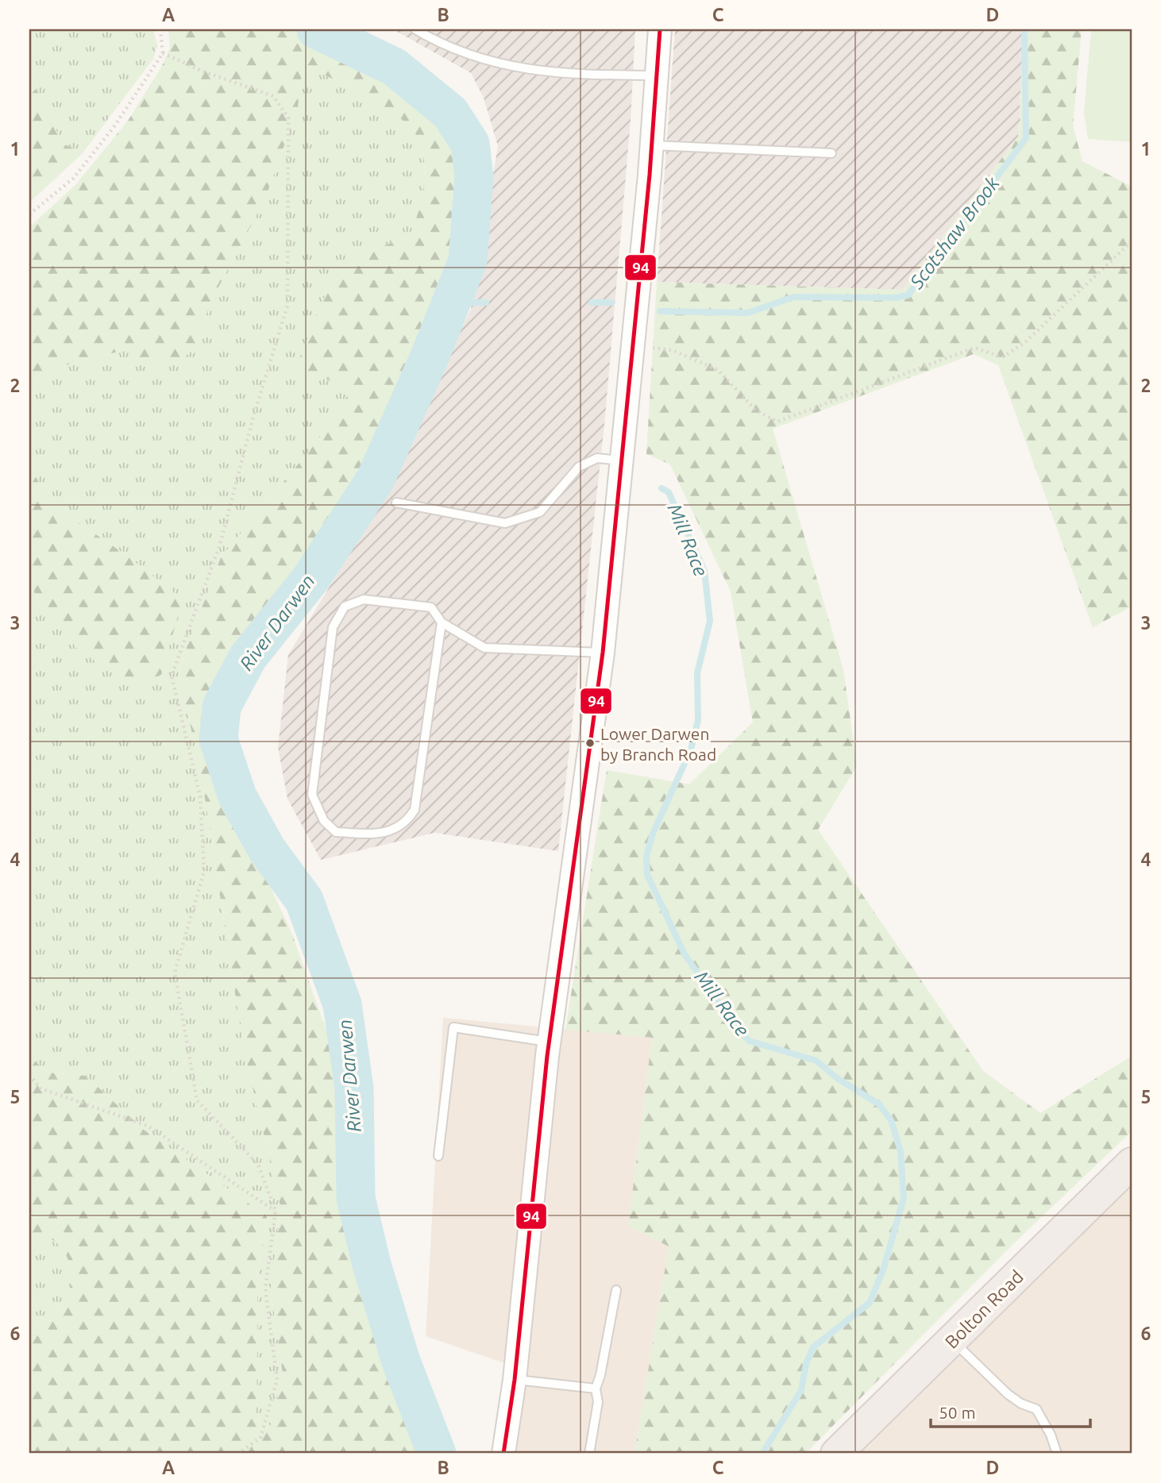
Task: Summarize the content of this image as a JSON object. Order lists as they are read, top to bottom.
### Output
{
  "streets": {
    "highway": ["Bolton Road"]
  },
  "water": ["Scotshaw Brook", "Mill Race", "River Darwen"],
  "places": ["Lower Darwen by Branch Road"],
  "lines": ["transit line 94"],
  "scale_bar": "50 m",
  "grid": {
    "columns": [
      "A",
      "B",
      "C",
      "D"
    ],
    "rows": [
      "1",
      "2",
      "3",
      "4",
      "5",
      "6"
    ]
  }
}
